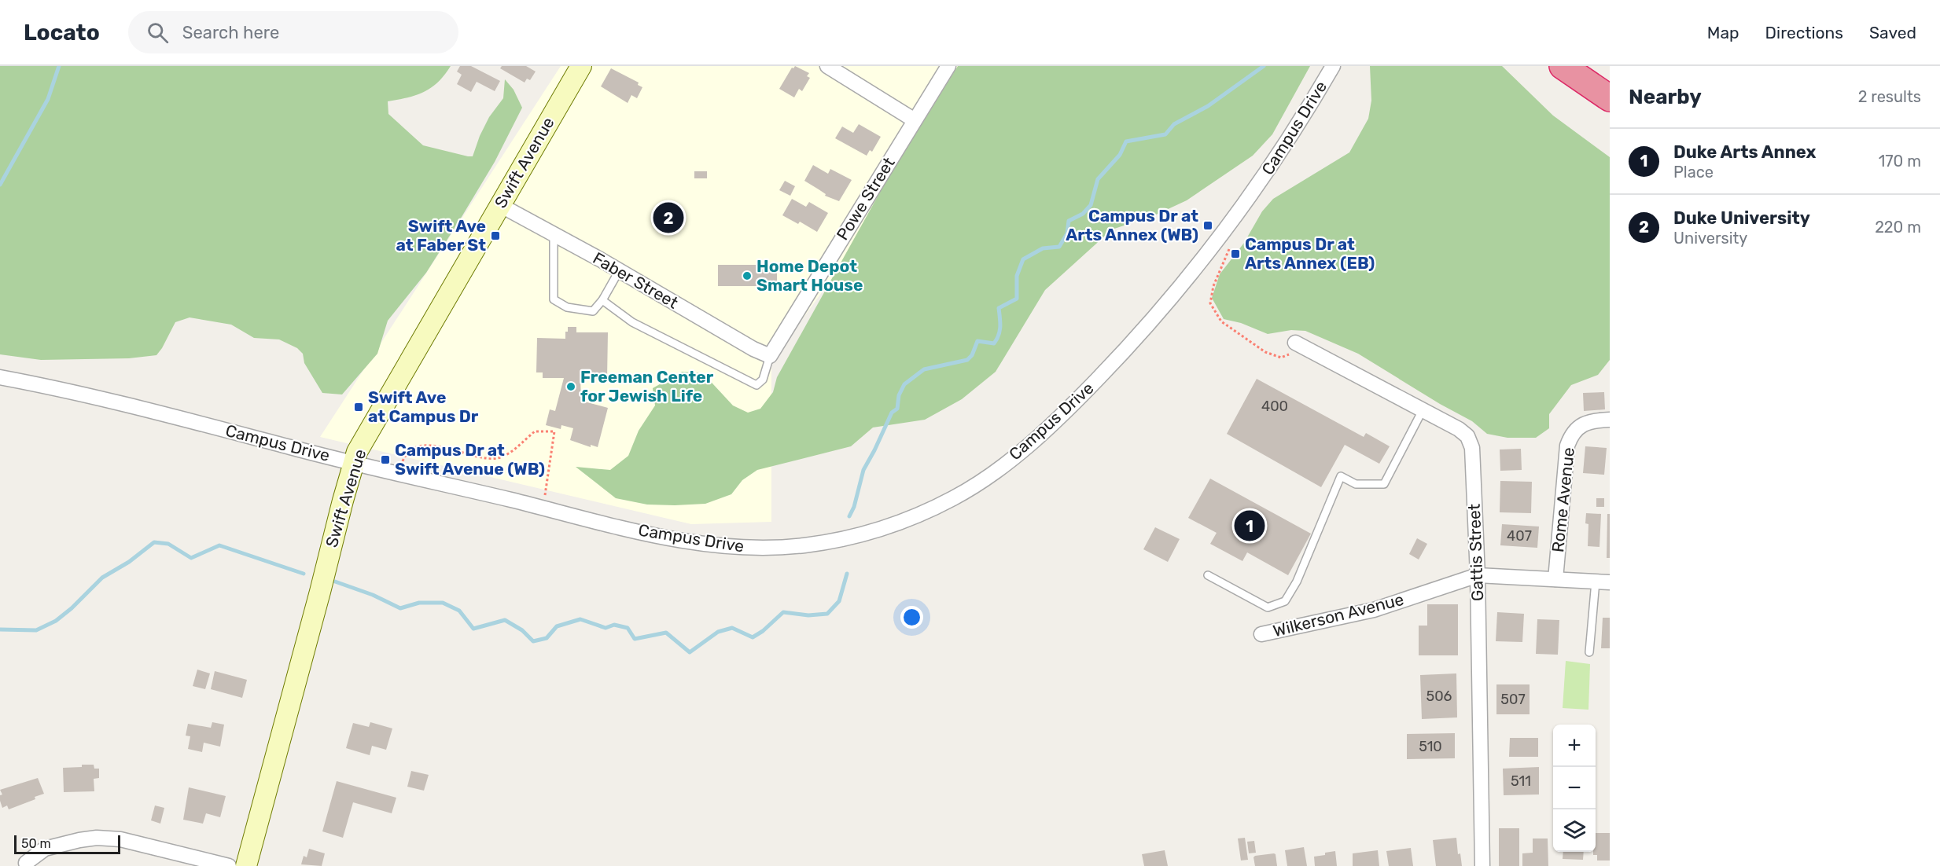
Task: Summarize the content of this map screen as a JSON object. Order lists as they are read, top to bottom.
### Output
{
  "streets": {
    "street": [
      "Campus Drive",
      "Swift Avenue",
      "Powe Street",
      "Faber Street",
      "Rome Avenue",
      "Gattis Street",
      "Wilkerson Avenue"
    ]
  },
  "crossings": [
    ["Campus Drive", "Swift Avenue"],
    ["Swift Avenue", "Faber Street"],
    ["Powe Street", "Faber Street"],
    ["Rome Avenue", "Wilkerson Avenue"],
    ["Gattis Street", "Wilkerson Avenue"]
  ],
  "places": {
    "transit": [
      "Campus Dr at Arts Annex (WB)",
      "Swift Ave at Faber St",
      "Campus Dr at Arts Annex (EB)",
      "Swift Ave at Campus Dr",
      "Campus Dr at Swift Avenue (WB)"
    ],
    "other": ["Home Depot Smart House", "Freeman Center for Jewish Life"]
  },
  "house_numbers": [
    "400",
    "407",
    "506",
    "507",
    "510",
    "511"
  ],
  "scale_bar": "50 m",
  "page": {
    "header": "Locato",
    "search": "Search here",
    "nav": ["Map", "Directions", "Saved"],
    "heading": ["Nearby", "2 results"],
    "list": [
      {
        "mark": "1",
        "name": "Duke Arts Annex",
        "note": "Place",
        "value": "170 m"
      },
      {
        "mark": "2",
        "name": "Duke University",
        "note": "University",
        "value": "220 m"
      }
    ],
    "pins": ["2", "1"],
    "map_buttons": ["+", "−"],
    "scale": "50 m"
  }
}
